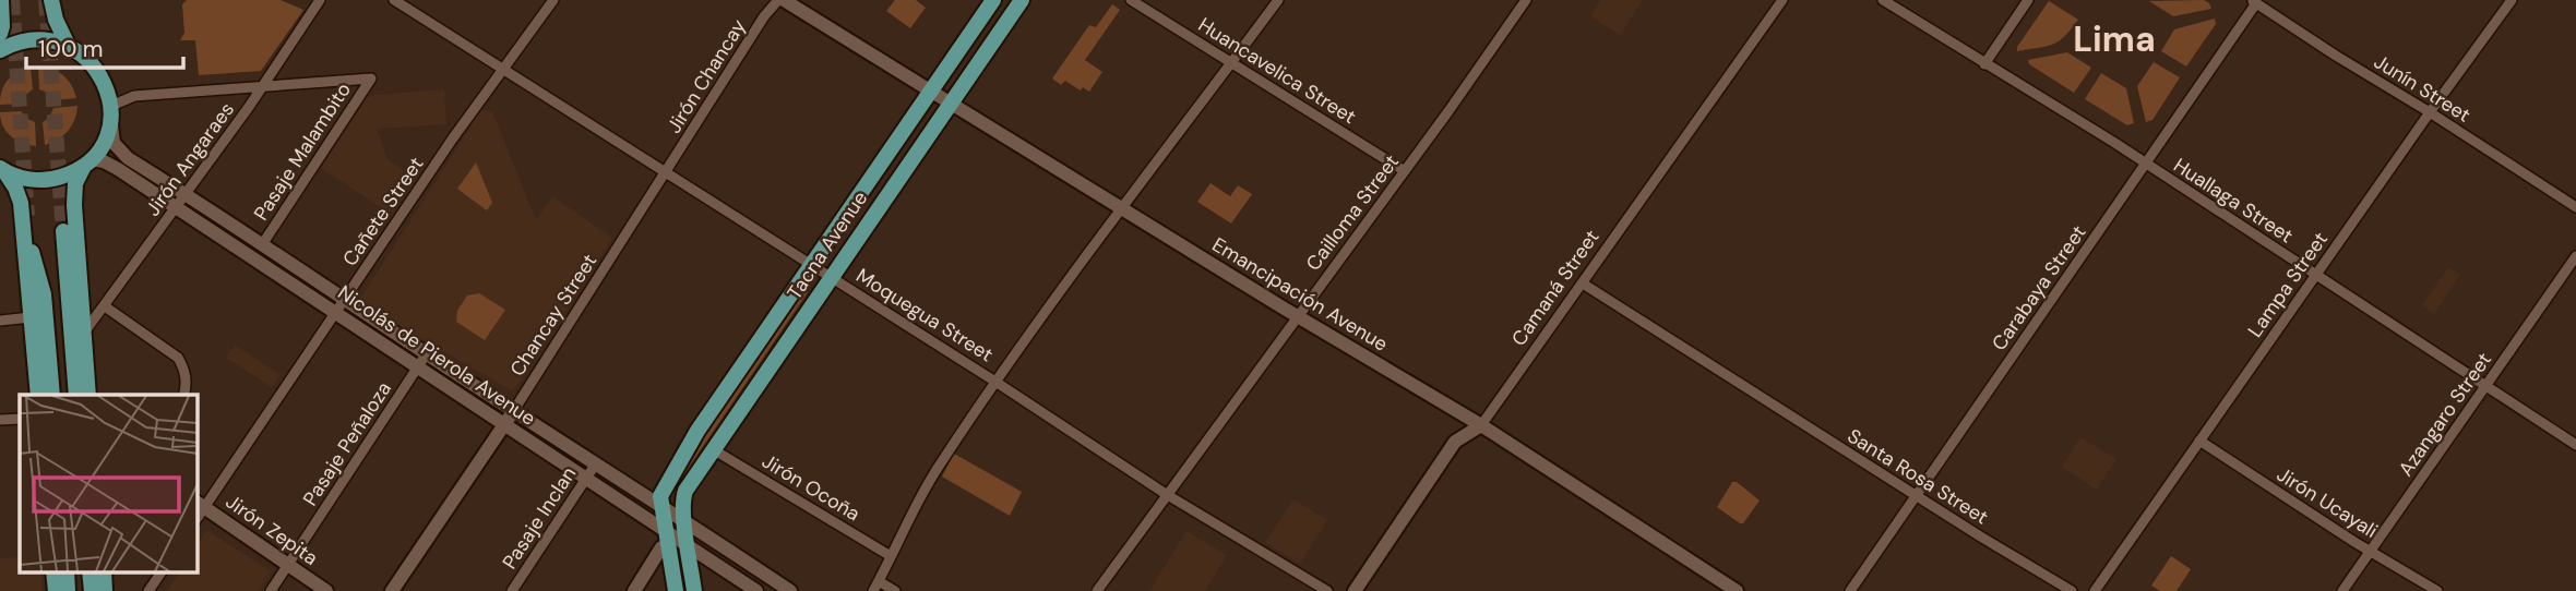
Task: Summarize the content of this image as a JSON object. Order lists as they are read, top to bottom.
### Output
{
  "streets": {
    "main road": [
      "Tacna Avenue",
      "Camaná Street",
      "Emancipación Avenue",
      "Chancay Street",
      "Nicolás de Pierola Avenue",
      "Jirón Zepita"
    ],
    "street": [
      "Huancavelica Street",
      "Jirón Chancay",
      "Junín Street",
      "Pasaje Malambito",
      "Jirón Angaraes",
      "Huallaga Street",
      "Cañete Street",
      "Cailloma Street",
      "Lampa Street",
      "Carabaya Street",
      "Moquegua Street",
      "Azangaro Street",
      "Pasaje Peñaloza",
      "Santa Rosa Street",
      "Jirón Ocoña",
      "Jirón Ucayali",
      "Pasaje Inclan"
    ]
  },
  "crossings": [
    ["Huancavelica Street", "Cailloma Street"],
    ["Jirón Chancay", "Chancay Street"],
    ["Jirón Chancay", "Moquegua Street"],
    ["Junín Street", "Lampa Street"],
    ["Junín Street", "Carabaya Street"],
    ["Pasaje Malambito", "Jirón Angaraes"],
    ["Pasaje Malambito", "Nicolás de Pierola Avenue"],
    ["Jirón Angaraes", "Nicolás de Pierola Avenue"],
    ["Huallaga Street", "Lampa Street"],
    ["Huallaga Street", "Carabaya Street"],
    ["Huallaga Street", "Azangaro Street"],
    ["Cañete Street", "Moquegua Street"],
    ["Cañete Street", "Nicolás de Pierola Avenue"],
    ["Cañete Street", "Jirón Zepita"],
    ["Cailloma Street", "Emancipación Avenue"],
    ["Cailloma Street", "Moquegua Street"],
    ["Tacna Avenue", "Emancipación Avenue"],
    ["Tacna Avenue", "Moquegua Street"],
    ["Tacna Avenue", "Nicolás de Pierola Avenue"],
    ["Tacna Avenue", "Jirón Ocoña"],
    ["Lampa Street", "Jirón Ucayali"],
    ["Camaná Street", "Emancipación Avenue"],
    ["Camaná Street", "Santa Rosa Street"],
    ["Carabaya Street", "Santa Rosa Street"],
    ["Chancay Street", "Moquegua Street"],
    ["Chancay Street", "Nicolás de Pierola Avenue"],
    ["Nicolás de Pierola Avenue", "Pasaje Peñaloza"],
    ["Nicolás de Pierola Avenue", "Pasaje Inclan"],
    ["Azangaro Street", "Jirón Ucayali"],
    ["Pasaje Peñaloza", "Jirón Zepita"]
  ],
  "districts": ["Lima"],
  "scale_bar": "100 m"
}
